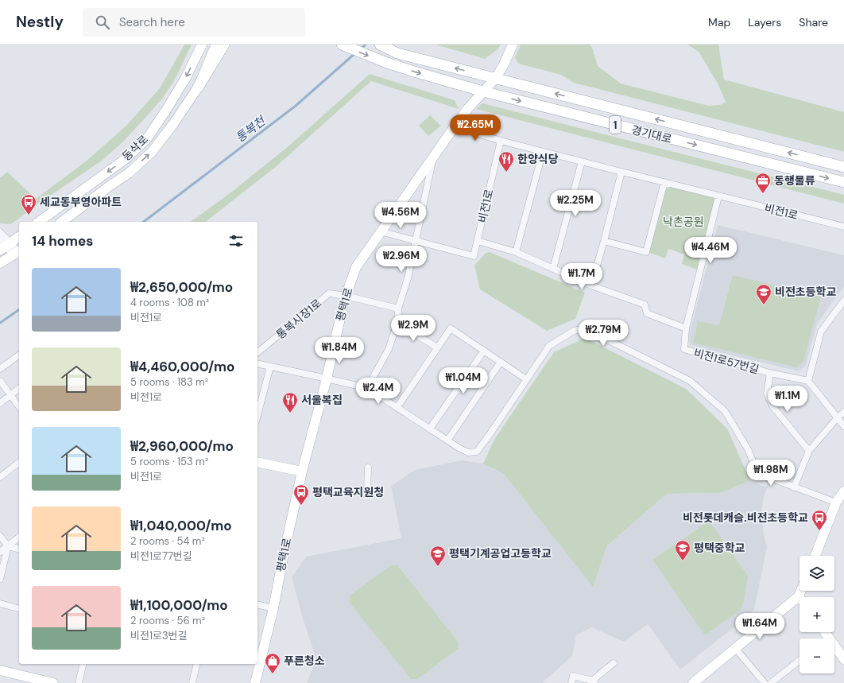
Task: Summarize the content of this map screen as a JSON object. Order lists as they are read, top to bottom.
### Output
{
  "streets": {
    "main road": ["1", "경기대로"],
    "street": [
      "동삭로",
      "비전1로",
      "평택1로",
      "통복시장1로",
      "비전1로57번길"
    ]
  },
  "crossings": [
    ["경기대로", "평택1로"],
    ["평택1로", "통복시장1로"]
  ],
  "water": ["통복천"],
  "parks": ["낙촌공원"],
  "places": {
    "restaurant": ["한양식당", "서울복집"],
    "office": ["동행물류"],
    "bus stop": ["세교동부영아파트", "평택교육지원청", "비전롯데캐슬.비전초등학교"],
    "school or university": ["비전초등학교", "평택중학교", "평택기계공업고등학교"],
    "shop": ["푸른청소"]
  },
  "page": {
    "header": "Nestly",
    "search": "Search here",
    "nav": ["Map", "Layers", "Share"],
    "price": [
      "₩2.65M",
      "₩2.25M",
      "₩4.56M",
      "₩4.46M",
      "₩2.96M",
      "₩1.7M",
      "₩2.9M",
      "₩2.79M",
      "₩1.84M",
      "₩1.04M",
      "₩2.4M",
      "₩1.1M",
      "₩1.98M",
      "₩1.64M"
    ],
    "heading": "14 homes",
    "list": [
      {
        "name": "₩2,650,000/mo",
        "note": "4 rooms · 108 m² · 비전1로"
      },
      {
        "name": "₩4,460,000/mo",
        "note": "5 rooms · 183 m² · 비전1로"
      },
      {
        "name": "₩2,960,000/mo",
        "note": "5 rooms · 153 m² · 비전1로"
      },
      {
        "name": "₩1,040,000/mo",
        "note": "2 rooms · 54 m² · 비전1로77번길"
      },
      {
        "name": "₩1,100,000/mo",
        "note": "2 rooms · 56 m² · 비전1로3번길"
      }
    ],
    "map_buttons": ["+", "−"]
  }
}
